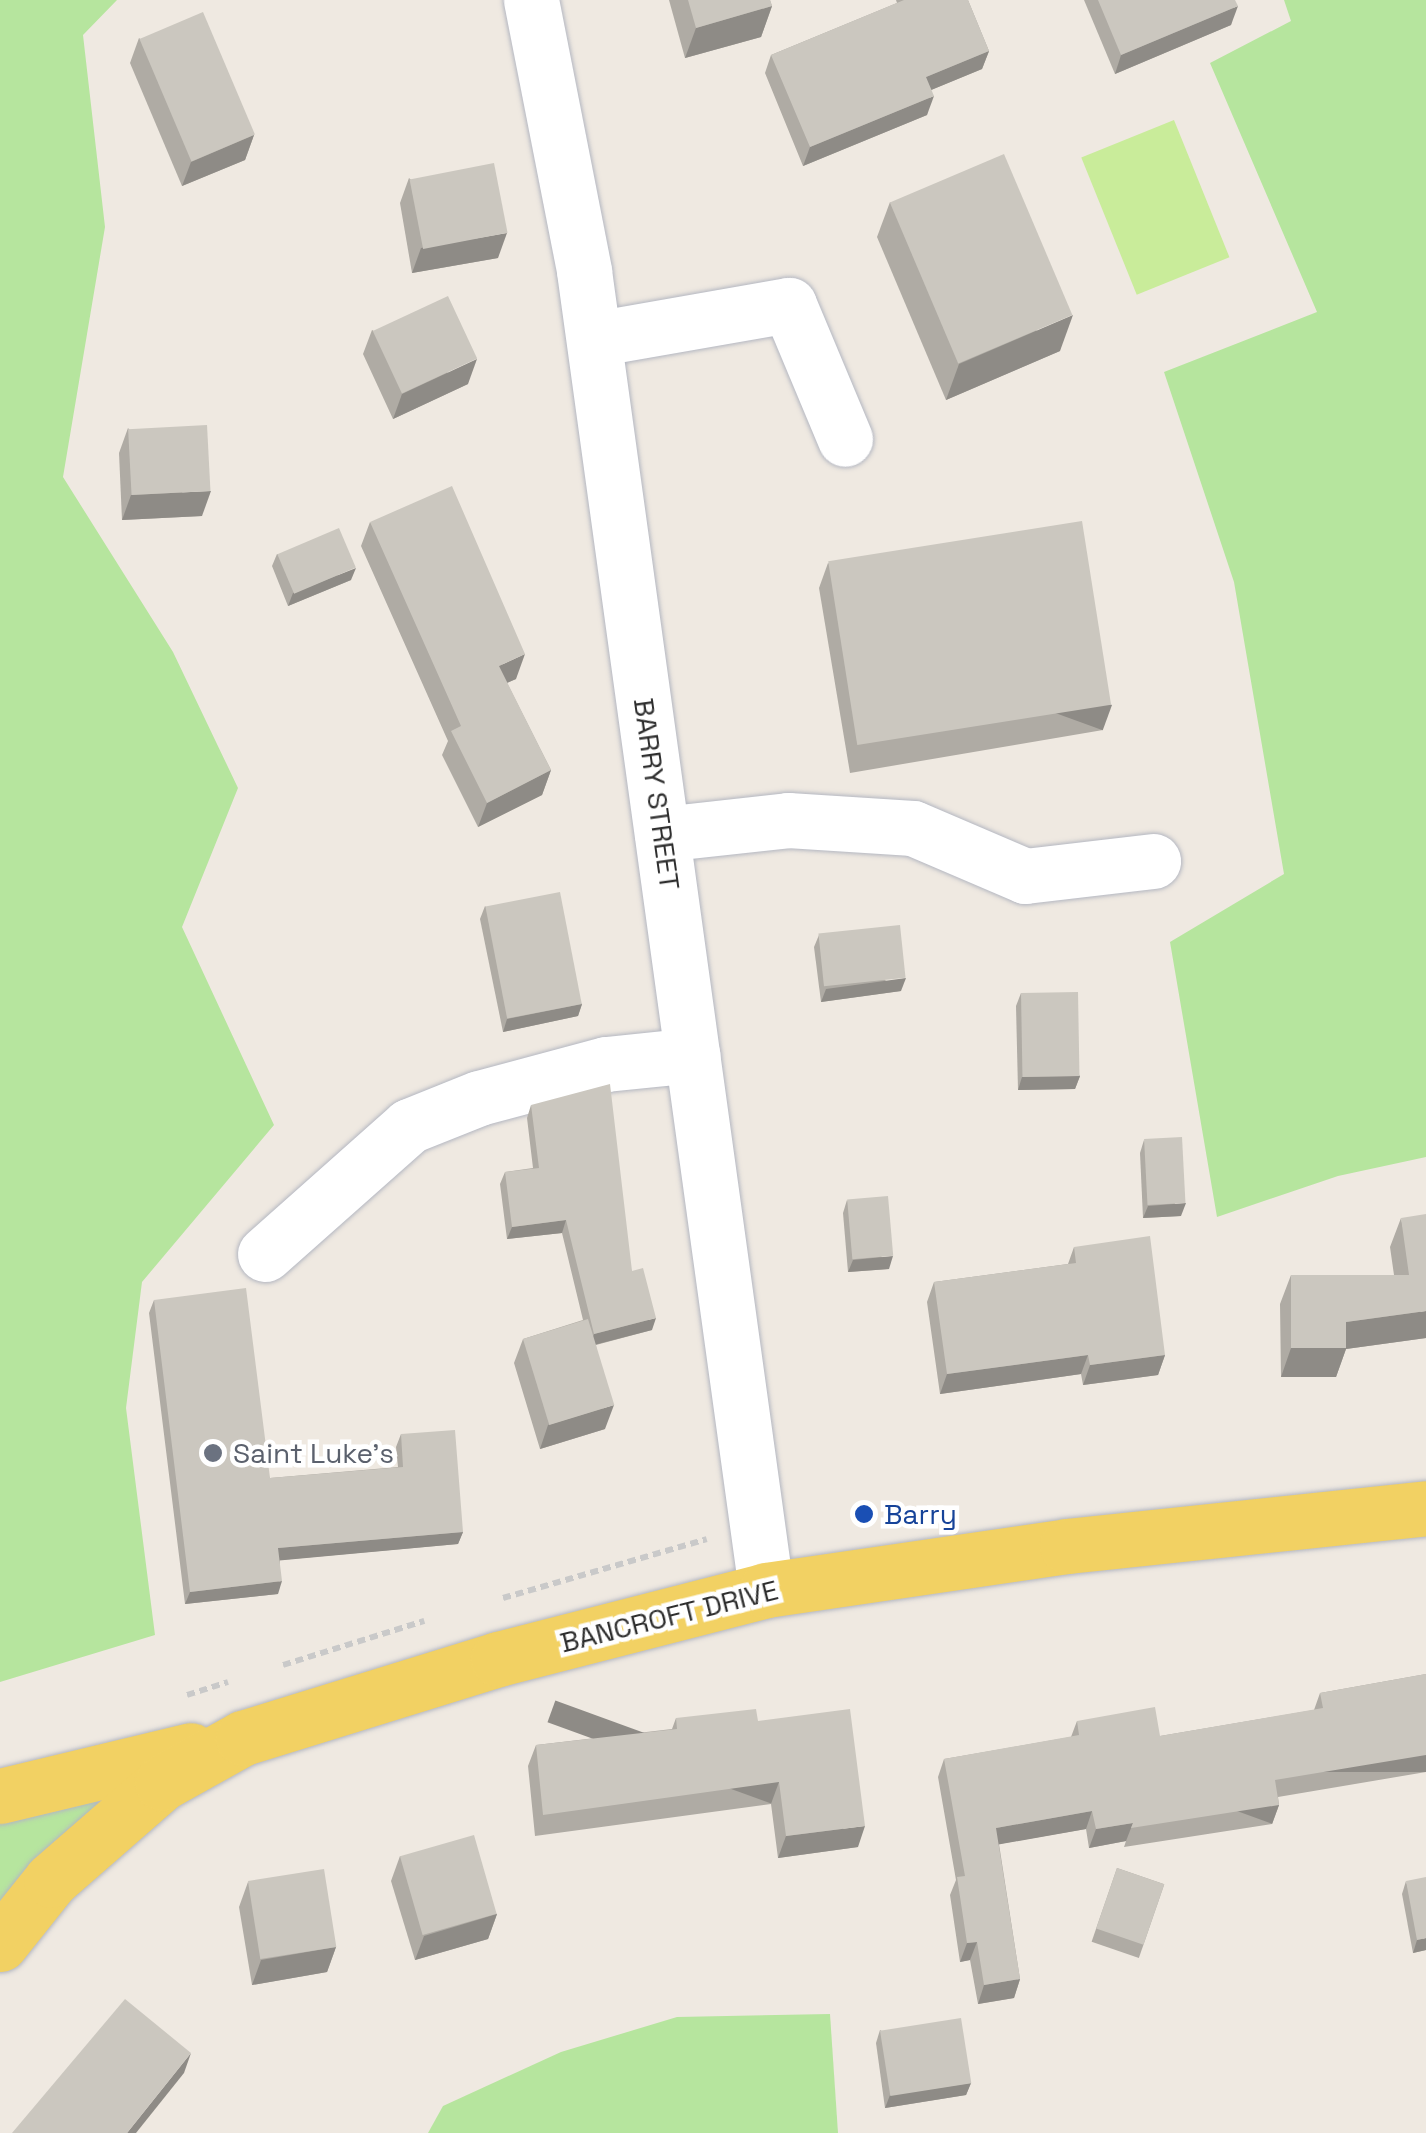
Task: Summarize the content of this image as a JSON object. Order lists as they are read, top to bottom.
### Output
{
  "streets": {
    "main road": ["BANCROFT DRIVE"],
    "street": ["BARRY STREET"]
  },
  "crossings": [
    ["BARRY STREET", "BANCROFT DRIVE"]
  ],
  "places": ["Saint Luke's", "Barry"]
}
